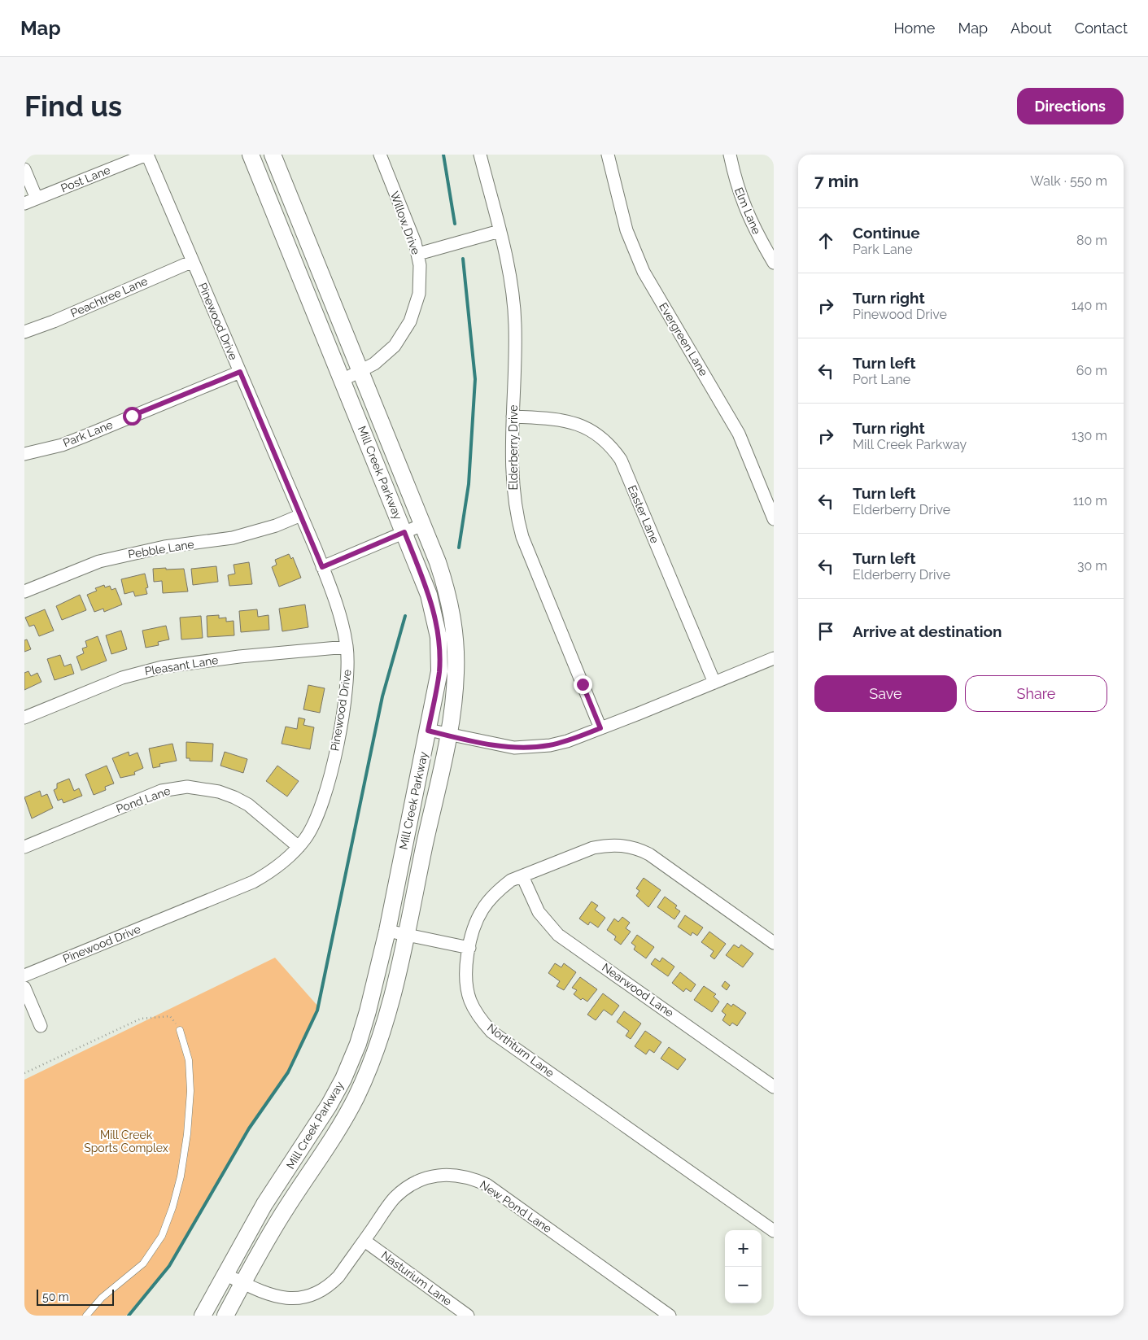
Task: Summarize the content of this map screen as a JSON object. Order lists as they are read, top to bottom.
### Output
{
  "streets": {
    "main road": ["Mill Creek Parkway"],
    "street": [
      "Post Lane",
      "Elm Lane",
      "Willow Drive",
      "Peachtree Lane",
      "Pinewood Drive",
      "Evergreen Lane",
      "Park Lane",
      "Elderberry Drive",
      "Easter Lane",
      "Pebble Lane",
      "Pleasant Lane",
      "Pond Lane",
      "Nearwood Lane",
      "Northturn Lane",
      "New Pond Lane",
      "Nasturium Lane"
    ]
  },
  "crossings": [
    ["Post Lane", "Pinewood Drive"],
    ["Willow Drive", "Mill Creek Parkway"],
    ["Peachtree Lane", "Pinewood Drive"],
    ["Pinewood Drive", "Park Lane"],
    ["Pinewood Drive", "Pebble Lane"],
    ["Pinewood Drive", "Pleasant Lane"],
    ["Pinewood Drive", "Pond Lane"],
    ["Elderberry Drive", "Easter Lane"],
    ["Mill Creek Parkway", "New Pond Lane"],
    ["Nearwood Lane", "Northturn Lane"],
    ["New Pond Lane", "Nasturium Lane"]
  ],
  "parks": ["Mill Creek Sports Complex"],
  "scale_bar": "50 m",
  "page": {
    "header": "Map",
    "nav": [
      "Home",
      "Map",
      "About",
      "Contact"
    ],
    "buttons": [
      "Directions",
      ["Save", "Share"]
    ],
    "title": "Find us",
    "heading": ["7 min", "Walk · 550 m"],
    "list": [
      ["Continue", "Park Lane", "80 m"],
      ["Turn right", "Pinewood Drive", "140 m"],
      ["Turn left", "Port Lane", "60 m"],
      ["Turn right", "Mill Creek Parkway", "130 m"],
      ["Turn left", "Elderberry Drive", "110 m"],
      ["Turn left", "Elderberry Drive", "30 m"],
      "Arrive at destination"
    ],
    "map_buttons": ["+", "−"],
    "scale": "50 m"
  }
}
